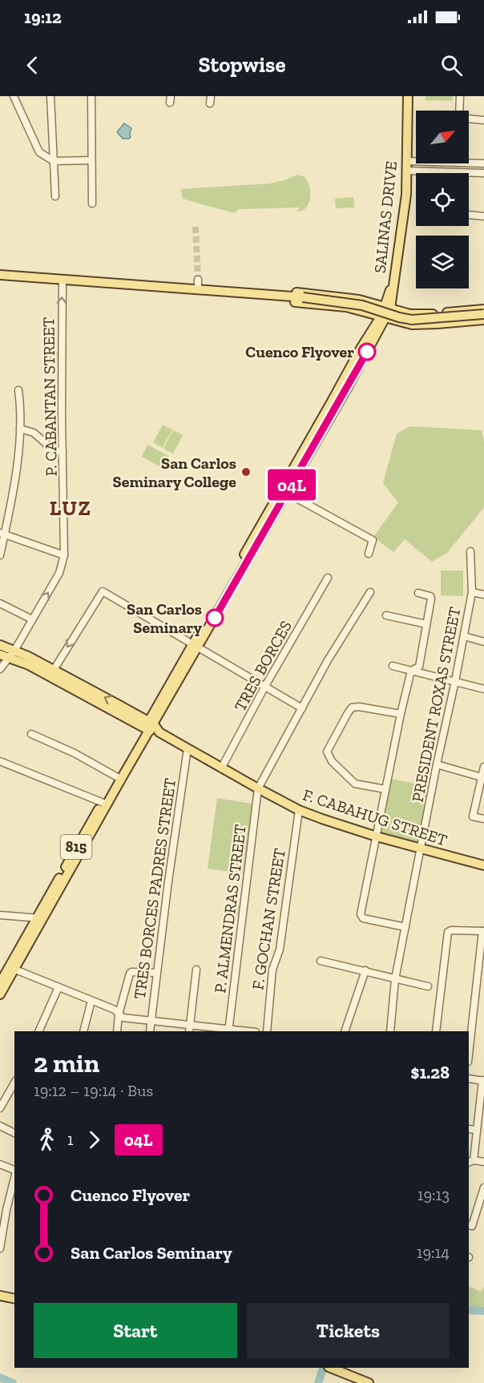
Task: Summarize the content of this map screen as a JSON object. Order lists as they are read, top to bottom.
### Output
{
  "streets": {
    "main road": ["SALINAS DRIVE", "F. CABAHUG STREET", "815"],
    "street": [
      "P. CABANTAN STREET",
      "TRES BORCES",
      "PRESIDENT ROXAS STREET",
      "TRES BORCES PADRES STREET",
      "P. ALMENDRAS STREET",
      "F. GOCHAN STREET"
    ]
  },
  "crossings": [
    ["SALINAS DRIVE", "815"],
    ["TRES BORCES", "F. CABAHUG STREET"],
    ["PRESIDENT ROXAS STREET", "F. CABAHUG STREET"],
    ["F. CABAHUG STREET", "815"],
    ["F. CABAHUG STREET", "TRES BORCES PADRES STREET"],
    ["F. CABAHUG STREET", "P. ALMENDRAS STREET"],
    ["F. CABAHUG STREET", "F. GOCHAN STREET"]
  ],
  "one_way": ["P. CABANTAN STREET"],
  "districts": ["LUZ"],
  "places": ["Cuenco Flyover", "San Carlos Seminary College", "San Carlos Seminary"],
  "lines": ["bus line 04L"],
  "north": "top right",
  "page": {
    "status": "19:12",
    "header": "Stopwise",
    "on_map": "04L",
    "heading": ["2 min", "19:12 – 19:14 · Bus", "$1.28"],
    "legs": ["1", "04L"],
    "list": [
      {
        "name": "Cuenco Flyover",
        "value": "19:13"
      },
      {
        "name": "San Carlos Seminary",
        "value": "19:14"
      }
    ],
    "buttons": ["Start", "Tickets"]
  }
}
